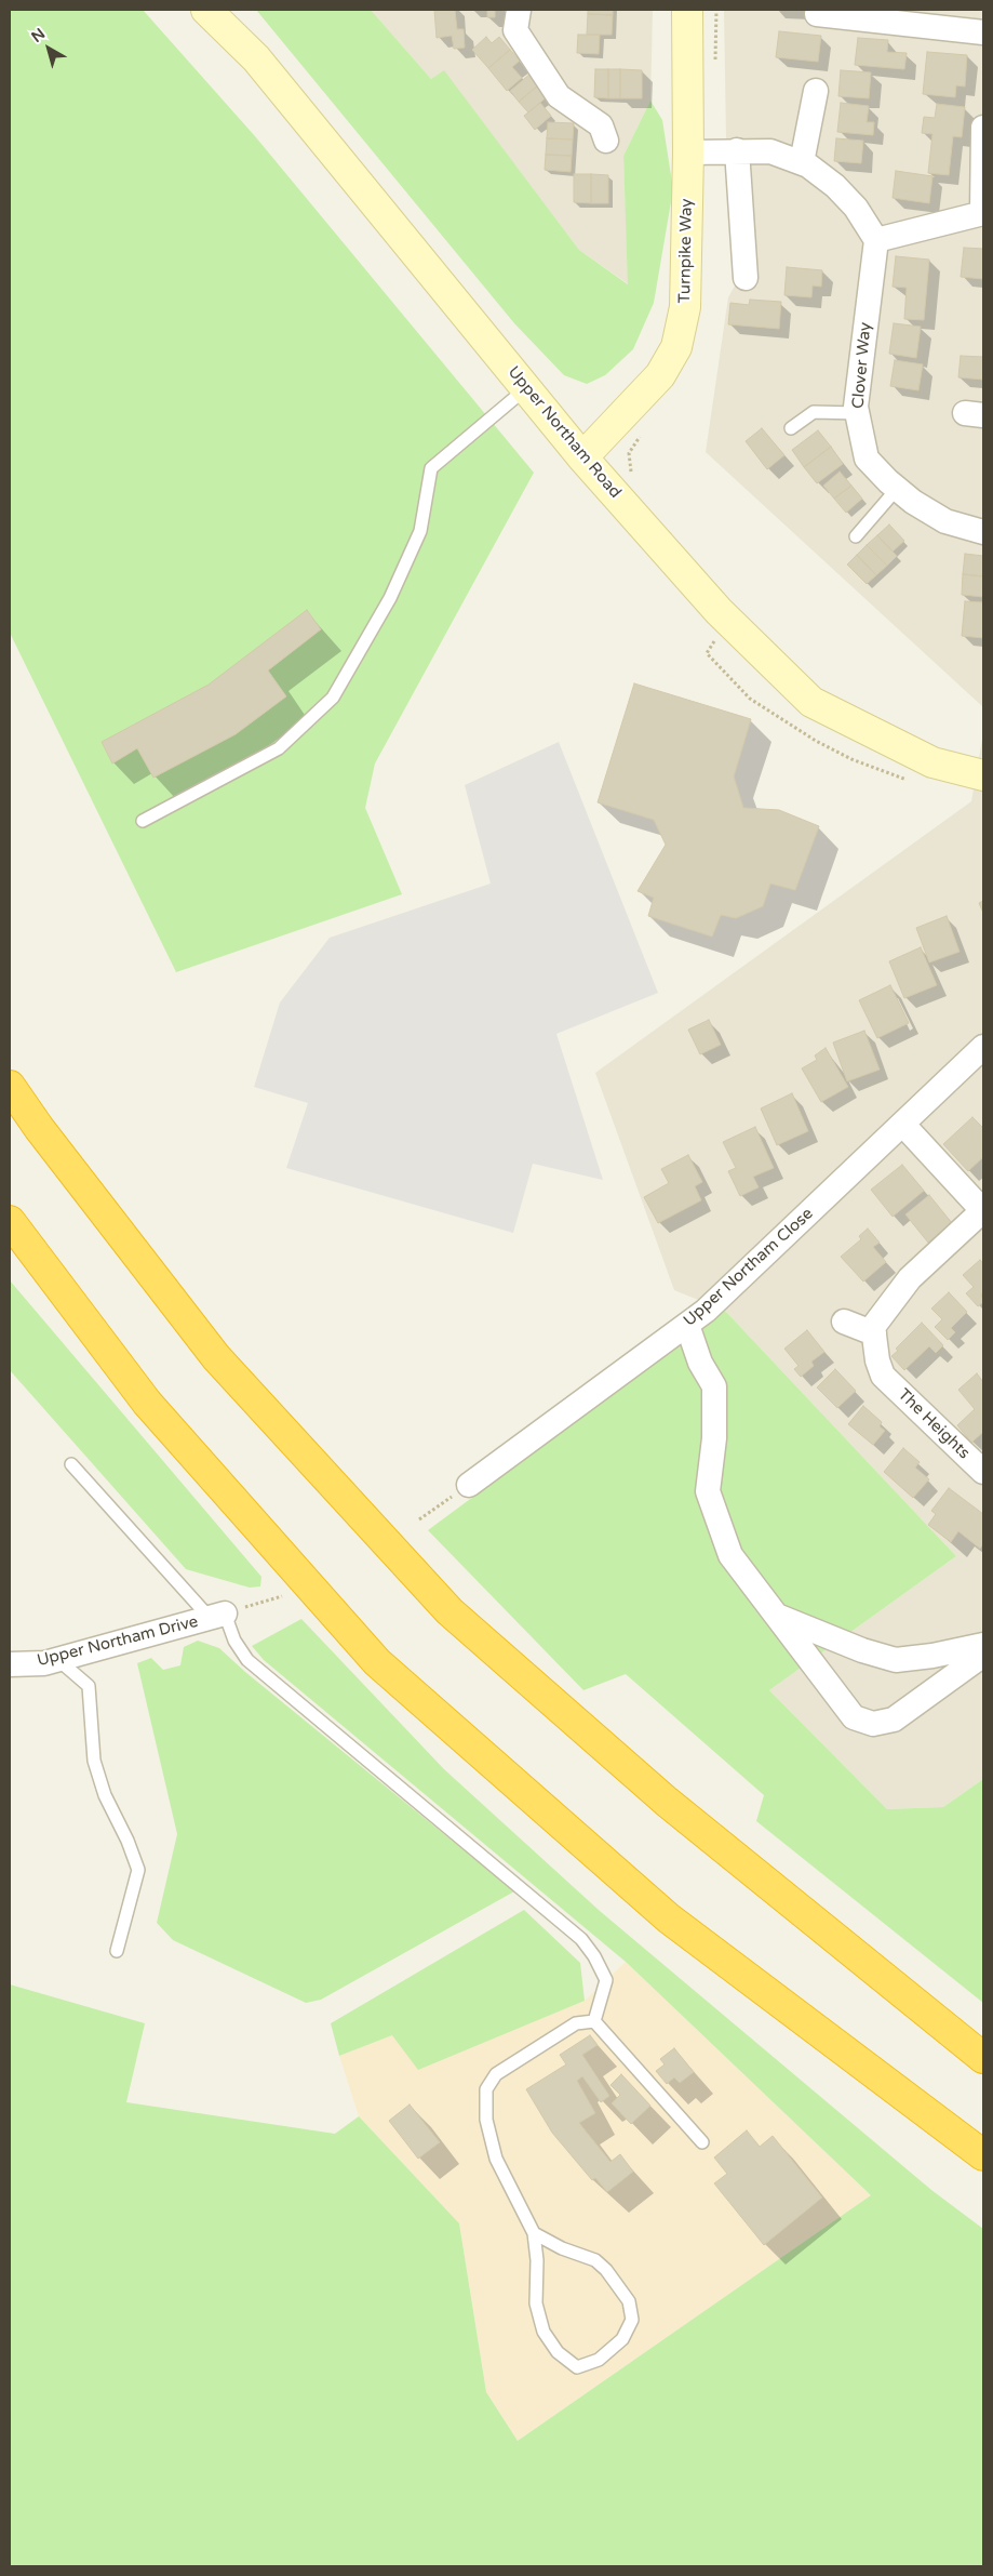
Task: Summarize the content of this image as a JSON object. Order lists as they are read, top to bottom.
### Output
{
  "streets": {
    "main road": ["Turnpike Way", "Upper Northam Road"],
    "street": [
      "Clover Way",
      "Upper Northam Close",
      "The Heights",
      "Upper Northam Drive"
    ]
  },
  "crossings": [
    ["Turnpike Way", "Upper Northam Road"]
  ],
  "north": "top left"
}
